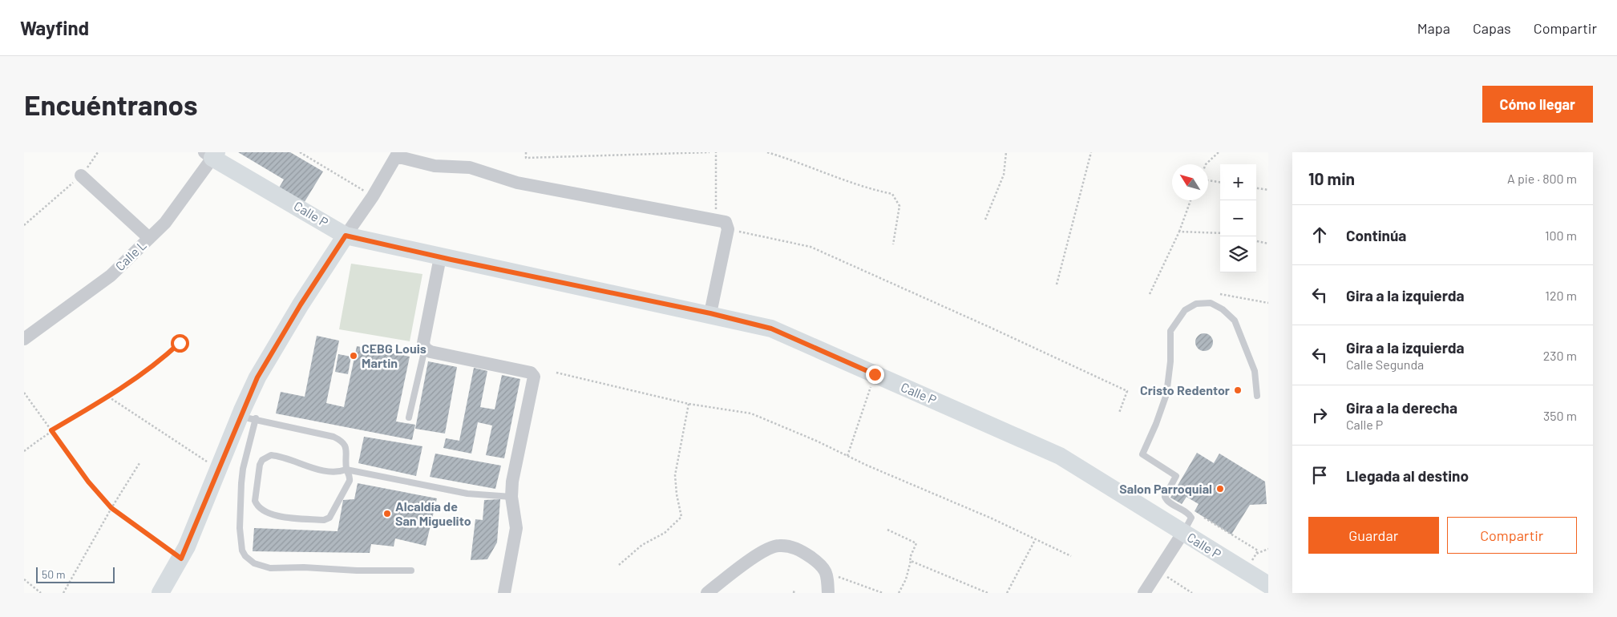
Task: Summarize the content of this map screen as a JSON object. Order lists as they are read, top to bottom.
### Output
{
  "streets": {
    "street": ["Calle P", "Calle L"]
  },
  "crossings": [
    ["Calle P", "Calle L"]
  ],
  "places": [
    "CEBG Louis Martin",
    "Cristo Redentor",
    "Salon Parroquial",
    "Alcaldía de San Miguelito"
  ],
  "scale_bar": "50 m",
  "north": "top left",
  "page": {
    "header": "Wayfind",
    "nav": ["Mapa", "Capas", "Compartir"],
    "buttons": [
      "Cómo llegar",
      ["Guardar", "Compartir"]
    ],
    "title": "Encuéntranos",
    "heading": ["10 min", "A pie · 800 m"],
    "map_buttons": ["+", "−"],
    "list": [
      ["Continúa", "100 m"],
      ["Gira a la izquierda", "120 m"],
      ["Gira a la izquierda", "Calle Segunda", "230 m"],
      ["Gira a la derecha", "Calle P", "350 m"],
      "Llegada al destino"
    ],
    "scale": "50 m"
  }
}
